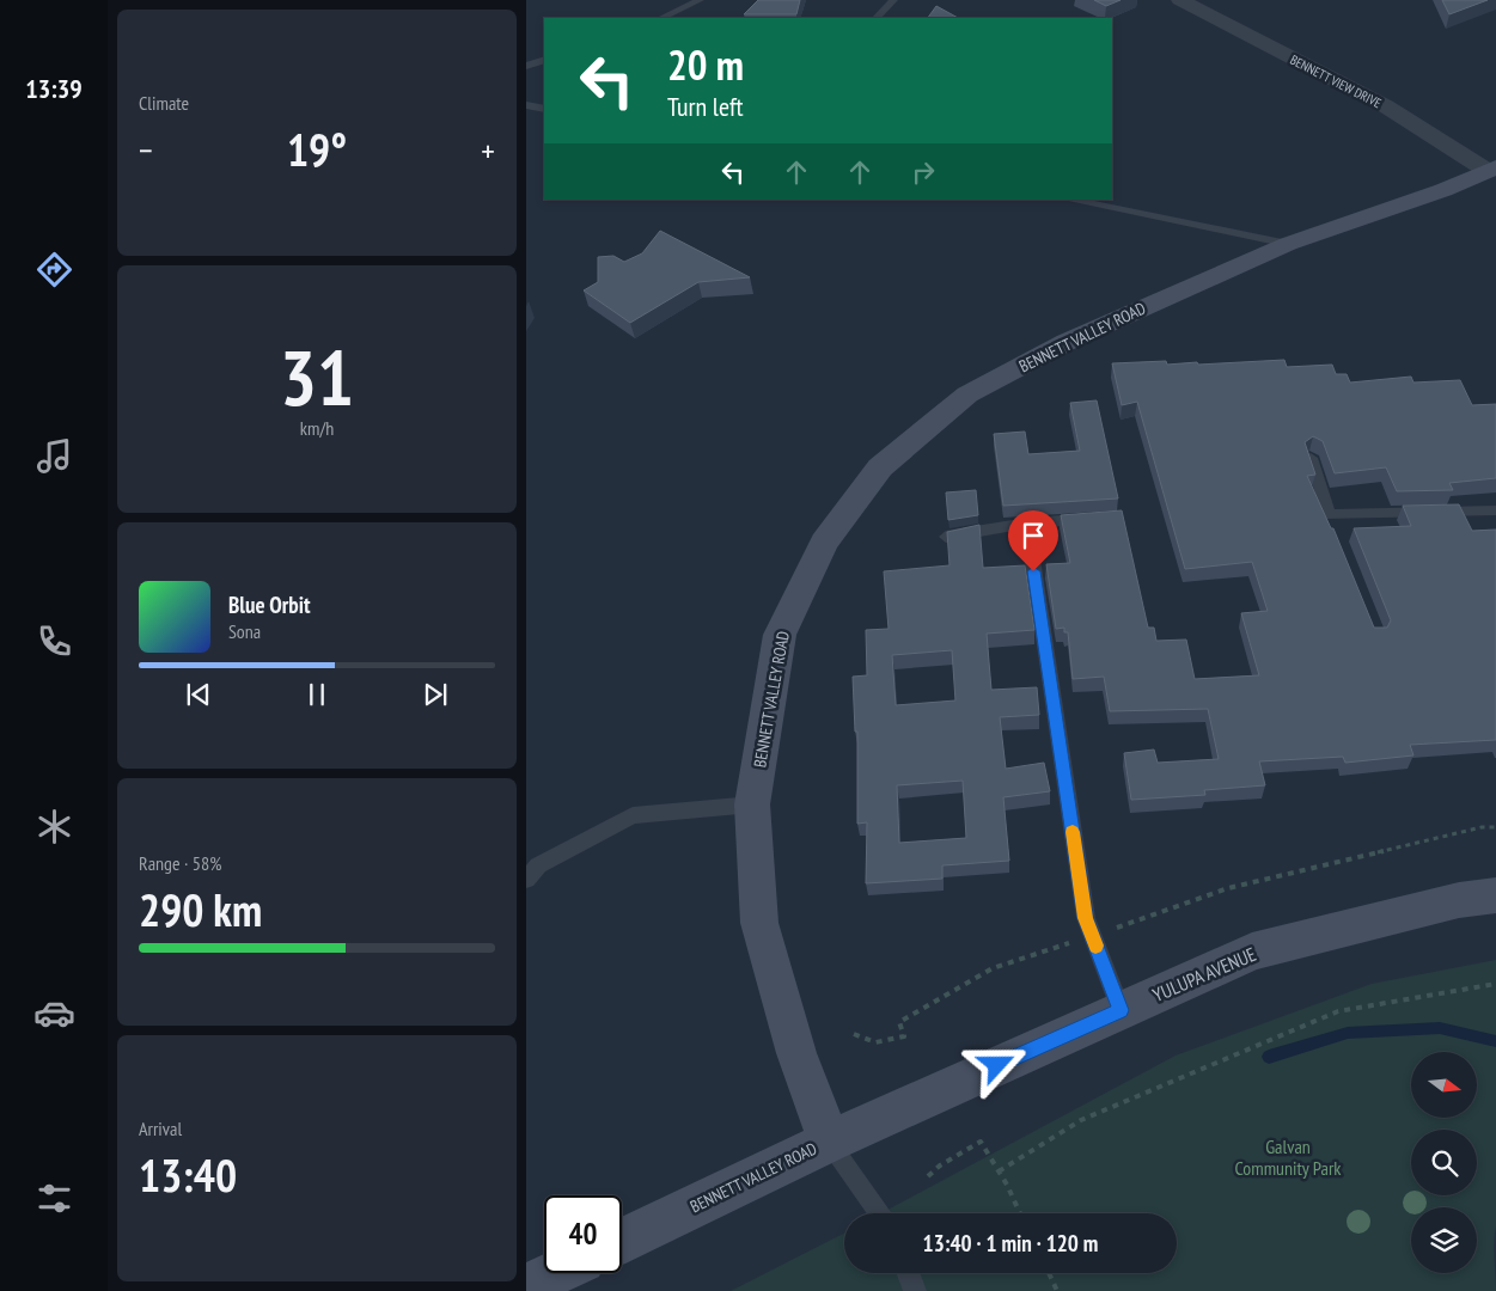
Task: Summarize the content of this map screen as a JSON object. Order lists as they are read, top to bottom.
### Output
{
  "streets": {
    "street": ["BENNETT VIEW DRIVE", "BENNETT VALLEY ROAD", "YULUPA AVENUE"]
  },
  "crossings": [
    ["BENNETT VIEW DRIVE", "BENNETT VALLEY ROAD"],
    ["BENNETT VALLEY ROAD", "YULUPA AVENUE"]
  ],
  "parks": ["Galvan Community Park"],
  "north": "right",
  "page": {
    "tabs": "13:39",
    "tile": [
      "Climate",
      ["31", "km/h"],
      ["Range · 58%", "290 km"],
      ["Arrival", "13:40"]
    ],
    "turn": ["20 m", "Turn left"],
    "heat": ["−", "19°", "+"],
    "song": ["Blue Orbit", "Sona"],
    "limit": "40",
    "trip": "13:40 · 1 min · 120 m"
  }
}
